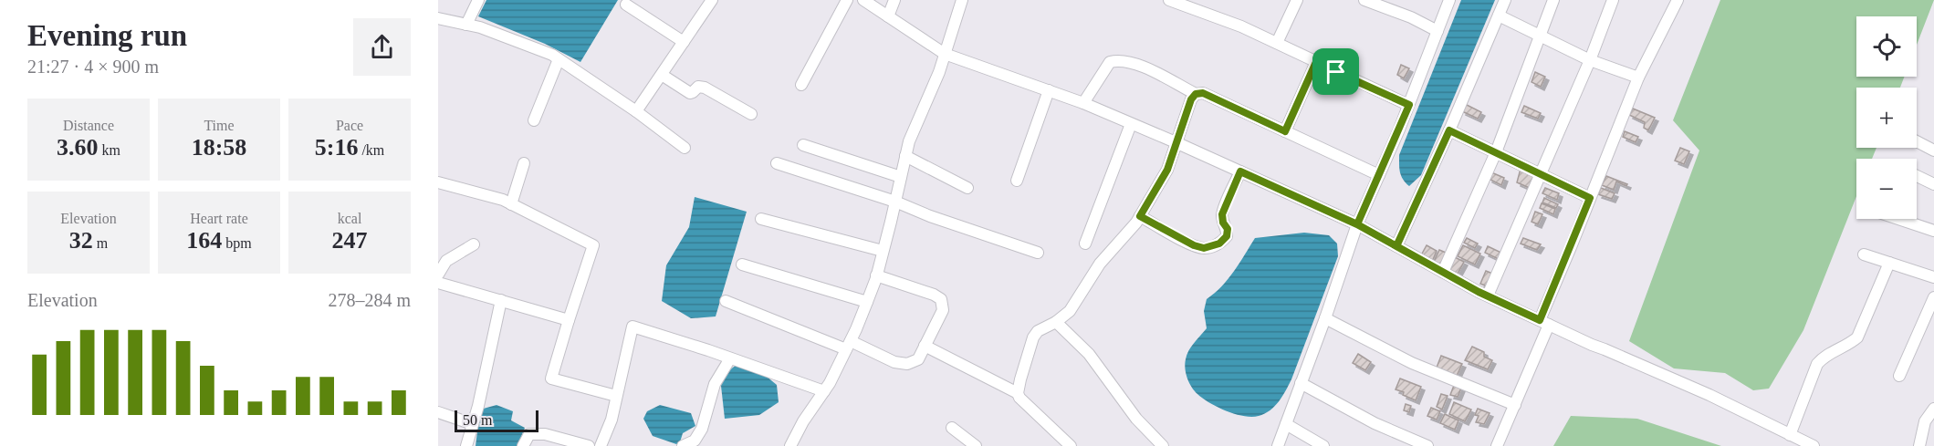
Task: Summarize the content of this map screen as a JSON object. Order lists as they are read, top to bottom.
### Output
{
  "scale_bar": "50 m",
  "page": {
    "heading": ["Evening run", "21:27 · 4 × 900 m"],
    "map_buttons": ["+", "−"],
    "stats": [
      ["Distance", "3.60 km"],
      ["Time", "18:58"],
      ["Pace", "5:16 /km"],
      ["Elevation", "32 m"],
      ["Heart rate", "164 bpm"],
      ["kcal", "247"]
    ],
    "chart": ["Elevation", "278–284 m"],
    "scale": "50 m"
  }
}
